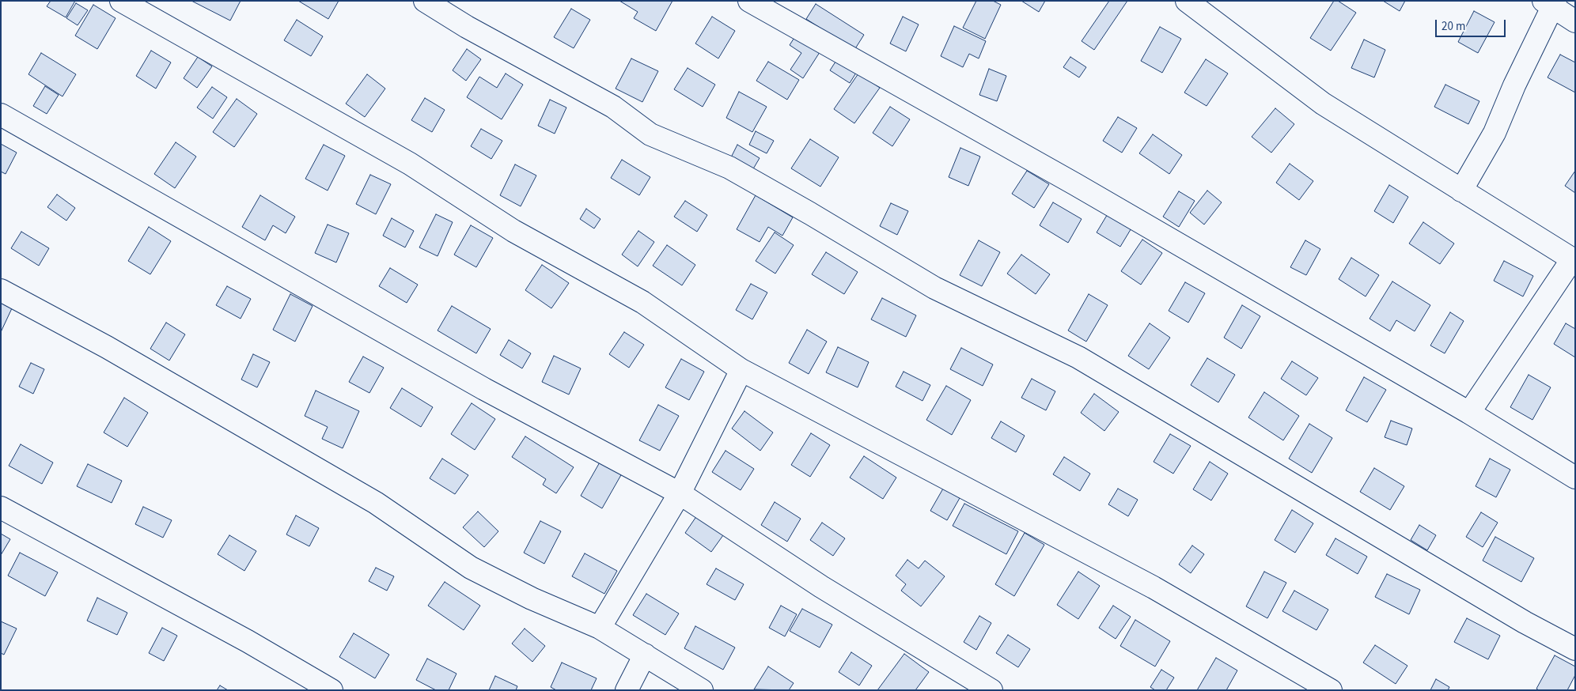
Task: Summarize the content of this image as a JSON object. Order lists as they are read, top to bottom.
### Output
{
  "scale_bar": "20 m"
}
